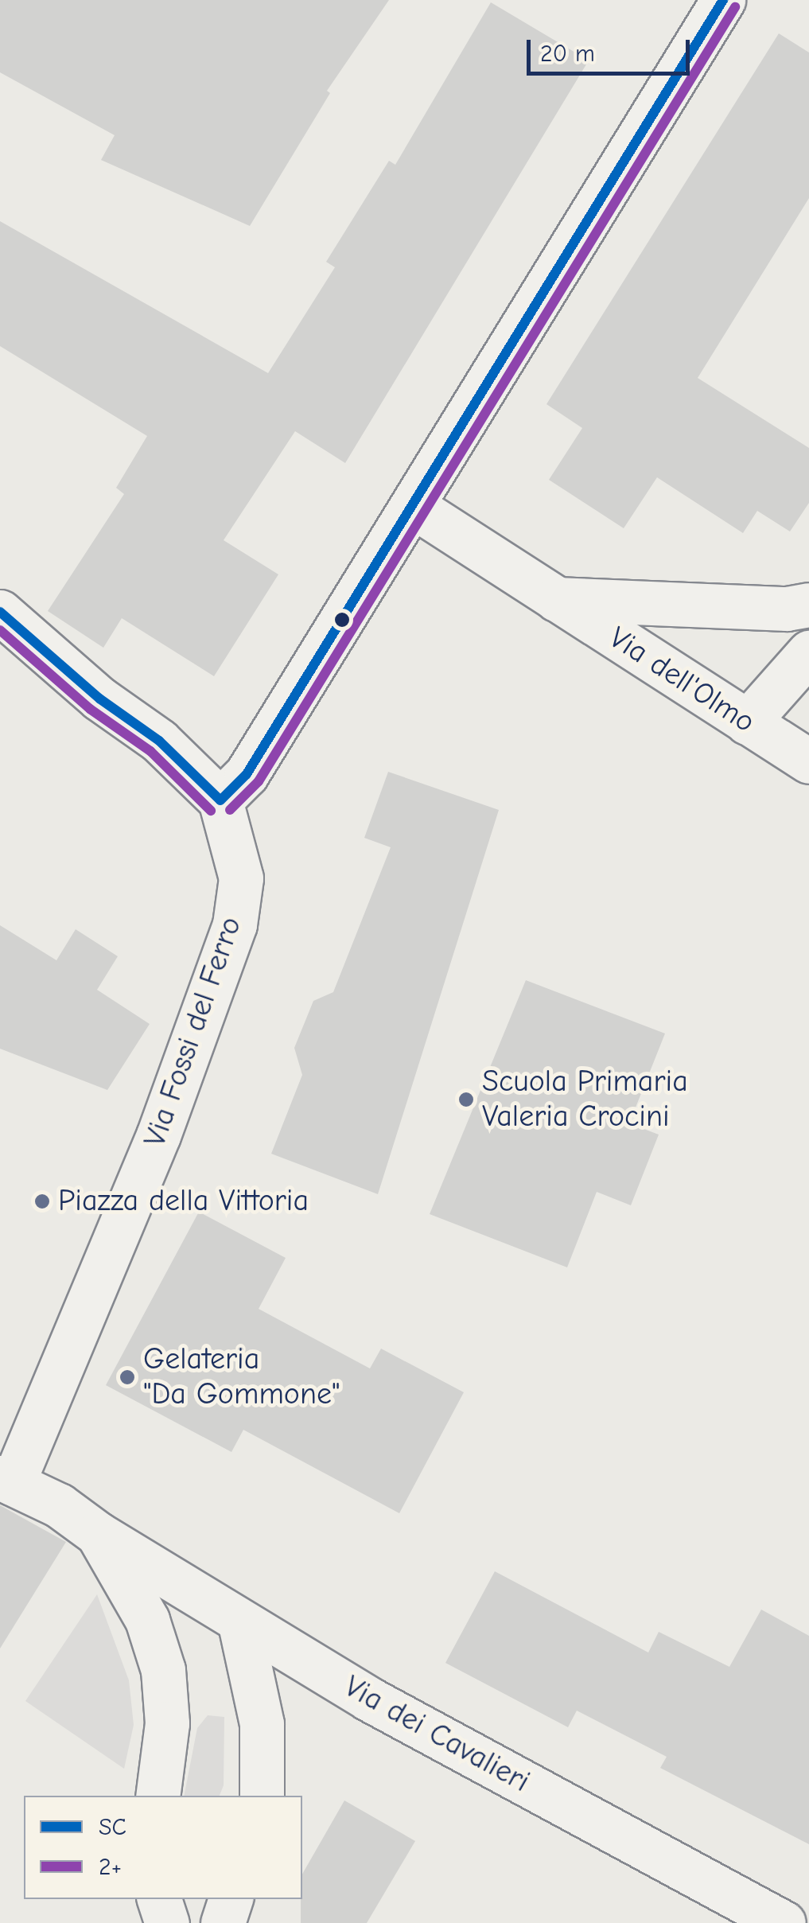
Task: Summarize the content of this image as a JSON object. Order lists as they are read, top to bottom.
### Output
{
  "streets": {
    "street": ["Via dell'Olmo", "Via Fossi del Ferro", "Via dei Cavalieri"]
  },
  "crossings": [
    ["Via Fossi del Ferro", "Via dei Cavalieri"]
  ],
  "places": ["Scuola Primaria Valeria Crocini", "Piazza della Vittoria", "Gelateria \"Da Gommone\""],
  "lines": ["transit line SC", "transit line 2+"],
  "legend": ["SC", "2+"],
  "scale_bar": "20 m"
}
